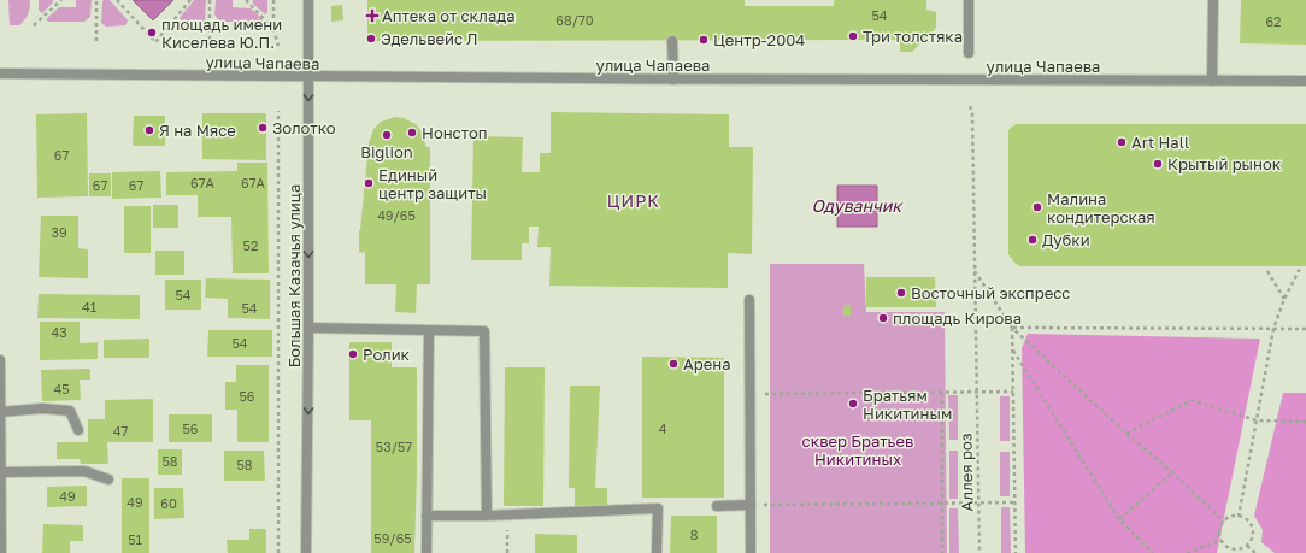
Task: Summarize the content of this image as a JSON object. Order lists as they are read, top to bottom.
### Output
{
  "streets": {
    "street": ["улица Чапаева", "Большая Казачья улица"],
    "path": ["Аллея роз"]
  },
  "crossings": [
    ["улица Чапаева", "Большая Казачья улица"]
  ],
  "one_way": ["Большая Казачья улица"],
  "districts": ["ЦИРК"],
  "water": ["Одуванчик"],
  "parks": ["сквер Братьев Никитиных"],
  "places": {
    "health": ["Аптека от склада"],
    "other": [
      "площадь имени Киселева Ю.П.",
      "Три толстяка",
      "Эдельвейс Л",
      "Центр-2004",
      "Золотко",
      "Я на Мясе",
      "Нонстоп",
      "Biglion",
      "Art Hall",
      "Крытый рынок",
      "Единый центр защиты",
      "Малина кондитерская",
      "Дубки",
      "Восточный экспресс",
      "площадь Кирова",
      "Ролик",
      "Арена",
      "Братьям Никитиным"
    ]
  },
  "house_numbers": [
    "54",
    "68/70",
    "62",
    "67",
    "67А",
    "67А",
    "67",
    "67",
    "49/65",
    "39",
    "52",
    "54",
    "41",
    "54",
    "43",
    "54",
    "45",
    "56",
    "56",
    "4",
    "47",
    "53/57",
    "58",
    "58",
    "49",
    "49",
    "60",
    "8",
    "59/65",
    "51"
  ]
}
